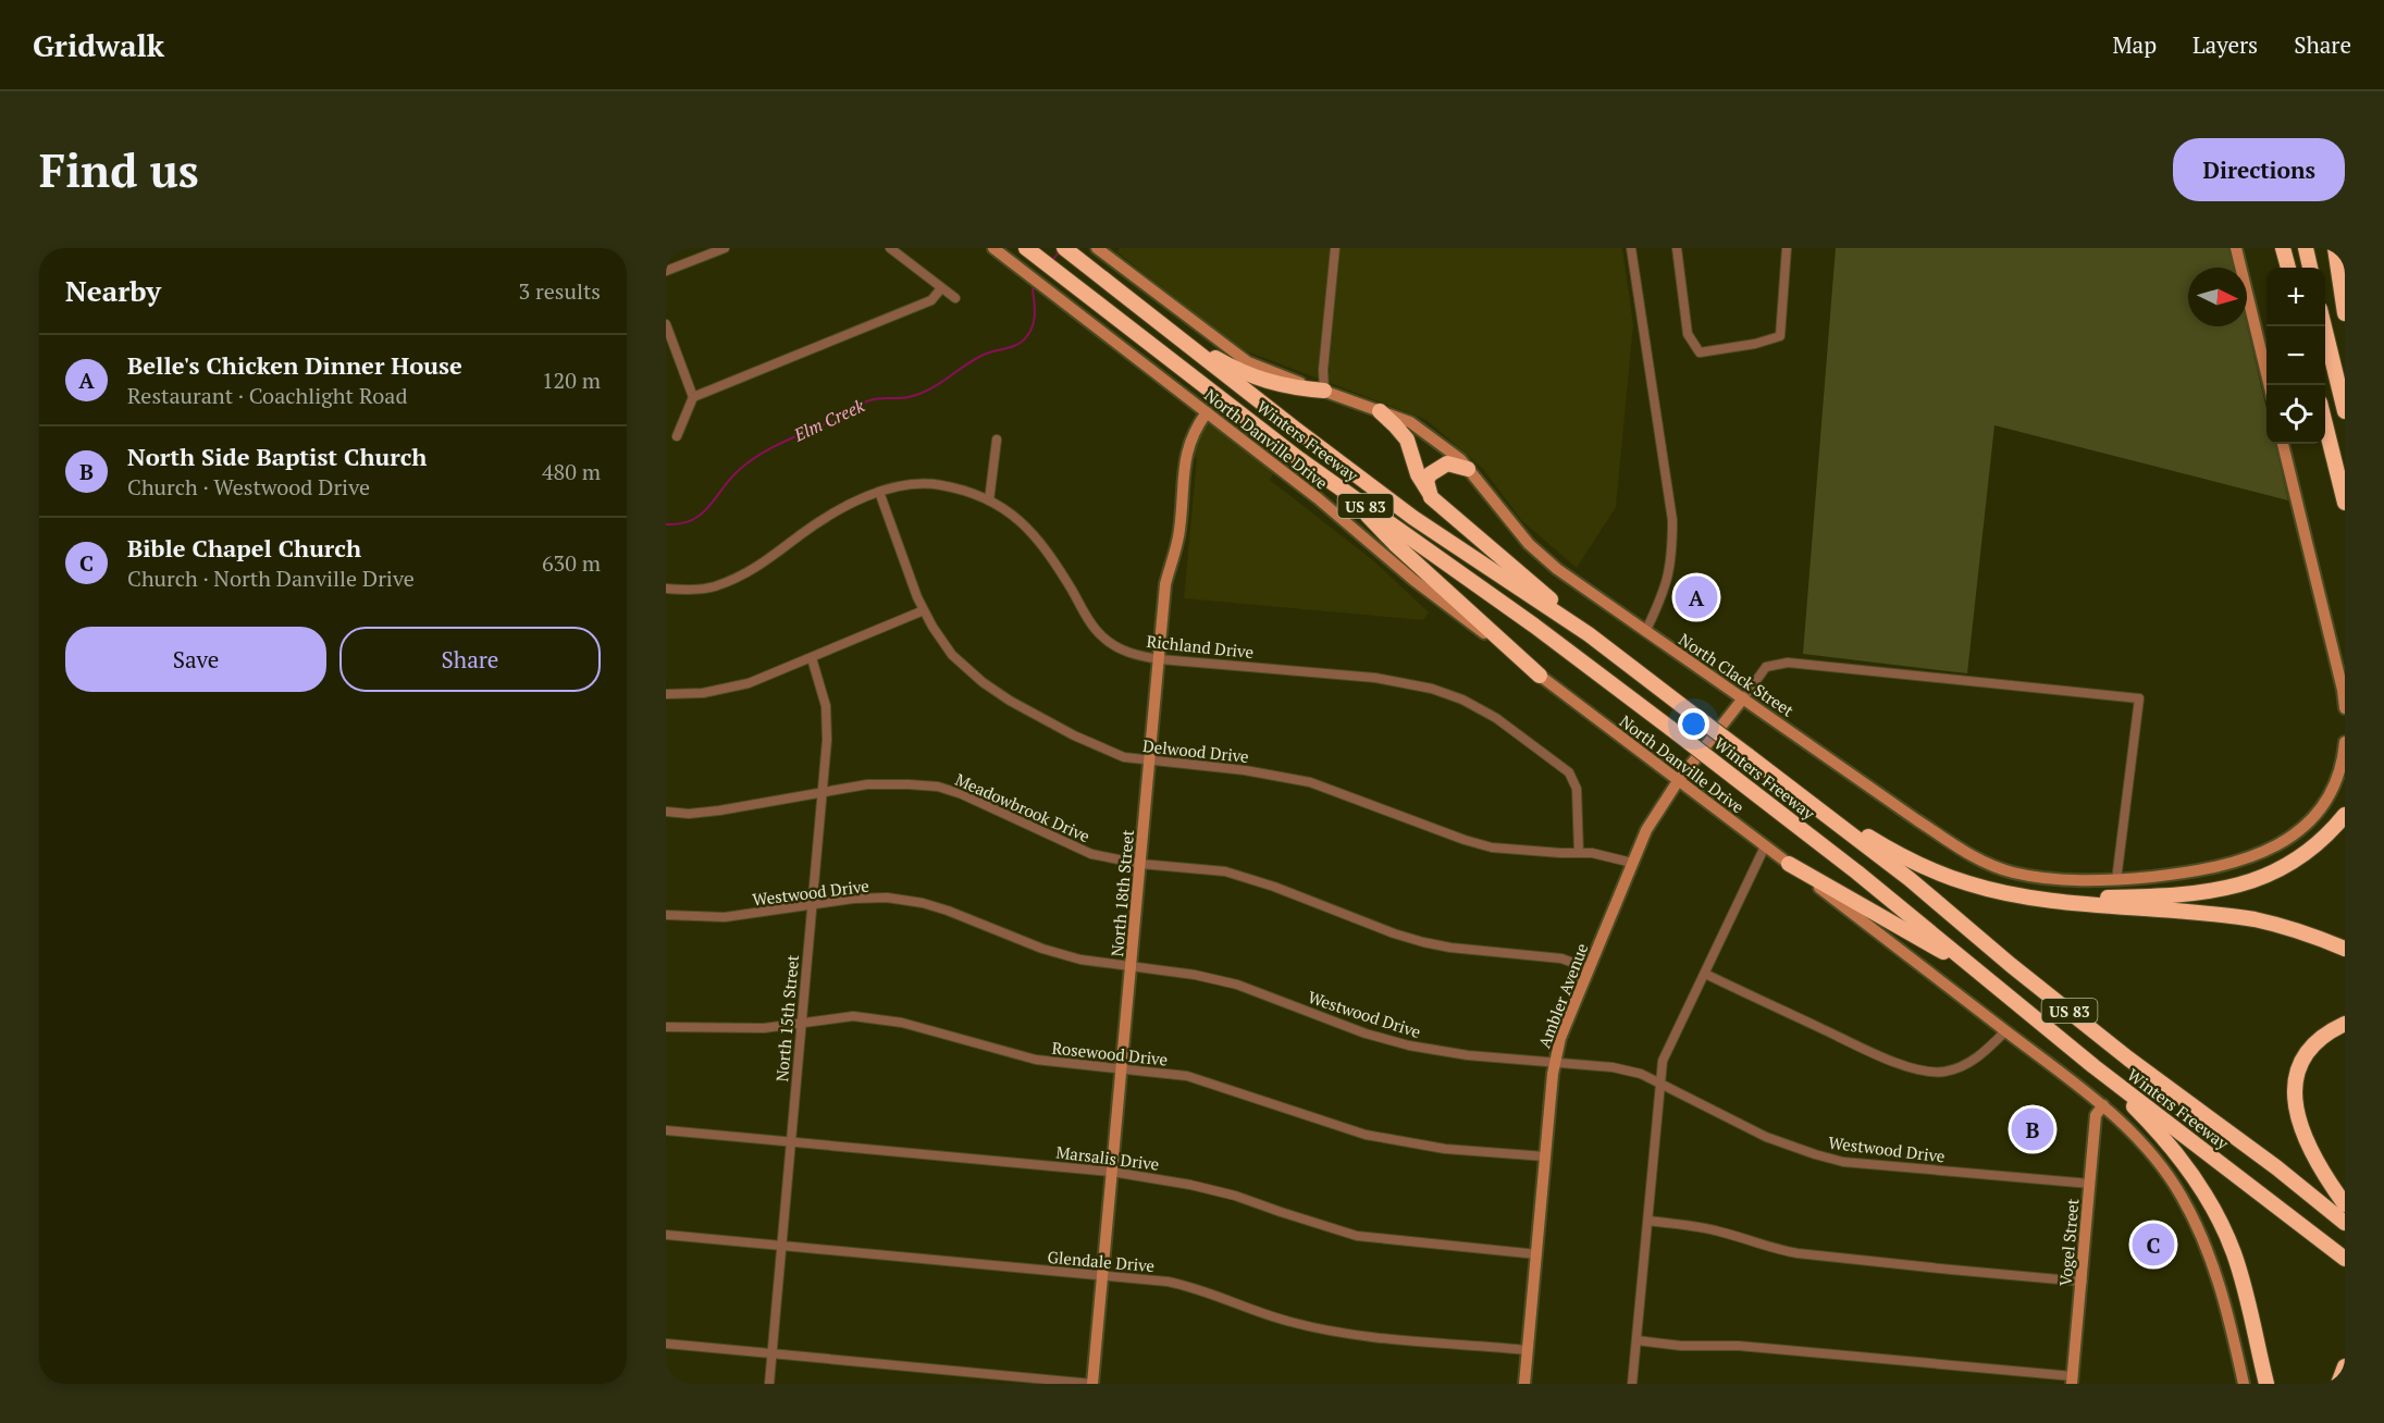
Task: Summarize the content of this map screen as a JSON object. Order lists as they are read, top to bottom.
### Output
{
  "streets": {
    "highway": ["Winters Freeway", "US 83"],
    "main road": [
      "North Danville Drive",
      "North Clack Street",
      "North 18th Street",
      "Ambler Avenue",
      "Vogel Street"
    ],
    "street": [
      "Richland Drive",
      "Delwood Drive",
      "Meadowbrook Drive",
      "Westwood Drive",
      "North 15th Street",
      "Rosewood Drive",
      "Marsalis Drive",
      "Glendale Drive"
    ]
  },
  "crossings": [
    ["North Danville Drive", "North 18th Street"],
    ["North Danville Drive", "Ambler Avenue"],
    ["North Danville Drive", "Vogel Street"],
    ["Richland Drive", "Delwood Drive"],
    ["Richland Drive", "North 18th Street"],
    ["North Clack Street", "Ambler Avenue"],
    ["Delwood Drive", "North 18th Street"],
    ["Delwood Drive", "Ambler Avenue"],
    ["Meadowbrook Drive", "North 18th Street"],
    ["Meadowbrook Drive", "Ambler Avenue"],
    ["Meadowbrook Drive", "North 15th Street"],
    ["Westwood Drive", "North 18th Street"],
    ["Westwood Drive", "Ambler Avenue"],
    ["Westwood Drive", "North 15th Street"],
    ["Westwood Drive", "Vogel Street"],
    ["North 18th Street", "Rosewood Drive"],
    ["North 18th Street", "Marsalis Drive"],
    ["North 18th Street", "Glendale Drive"],
    ["Ambler Avenue", "Rosewood Drive"],
    ["Ambler Avenue", "Marsalis Drive"],
    ["Ambler Avenue", "Glendale Drive"],
    ["North 15th Street", "Rosewood Drive"],
    ["North 15th Street", "Marsalis Drive"],
    ["North 15th Street", "Glendale Drive"]
  ],
  "water": ["Elm Creek"],
  "north": "right",
  "page": {
    "header": "Gridwalk",
    "nav": ["Map", "Layers", "Share"],
    "buttons": [
      "Directions",
      ["Save", "Share"]
    ],
    "title": "Find us",
    "heading": ["Nearby", "3 results"],
    "map_buttons": ["+", "−"],
    "list": [
      {
        "mark": "A",
        "name": "Belle's Chicken Dinner House",
        "note": "Restaurant · Coachlight Road",
        "value": "120 m"
      },
      {
        "mark": "B",
        "name": "North Side Baptist Church",
        "note": "Church · Westwood Drive",
        "value": "480 m"
      },
      {
        "mark": "C",
        "name": "Bible Chapel Church",
        "note": "Church · North Danville Drive",
        "value": "630 m"
      }
    ],
    "pins": ["A", "B", "C"]
  }
}
